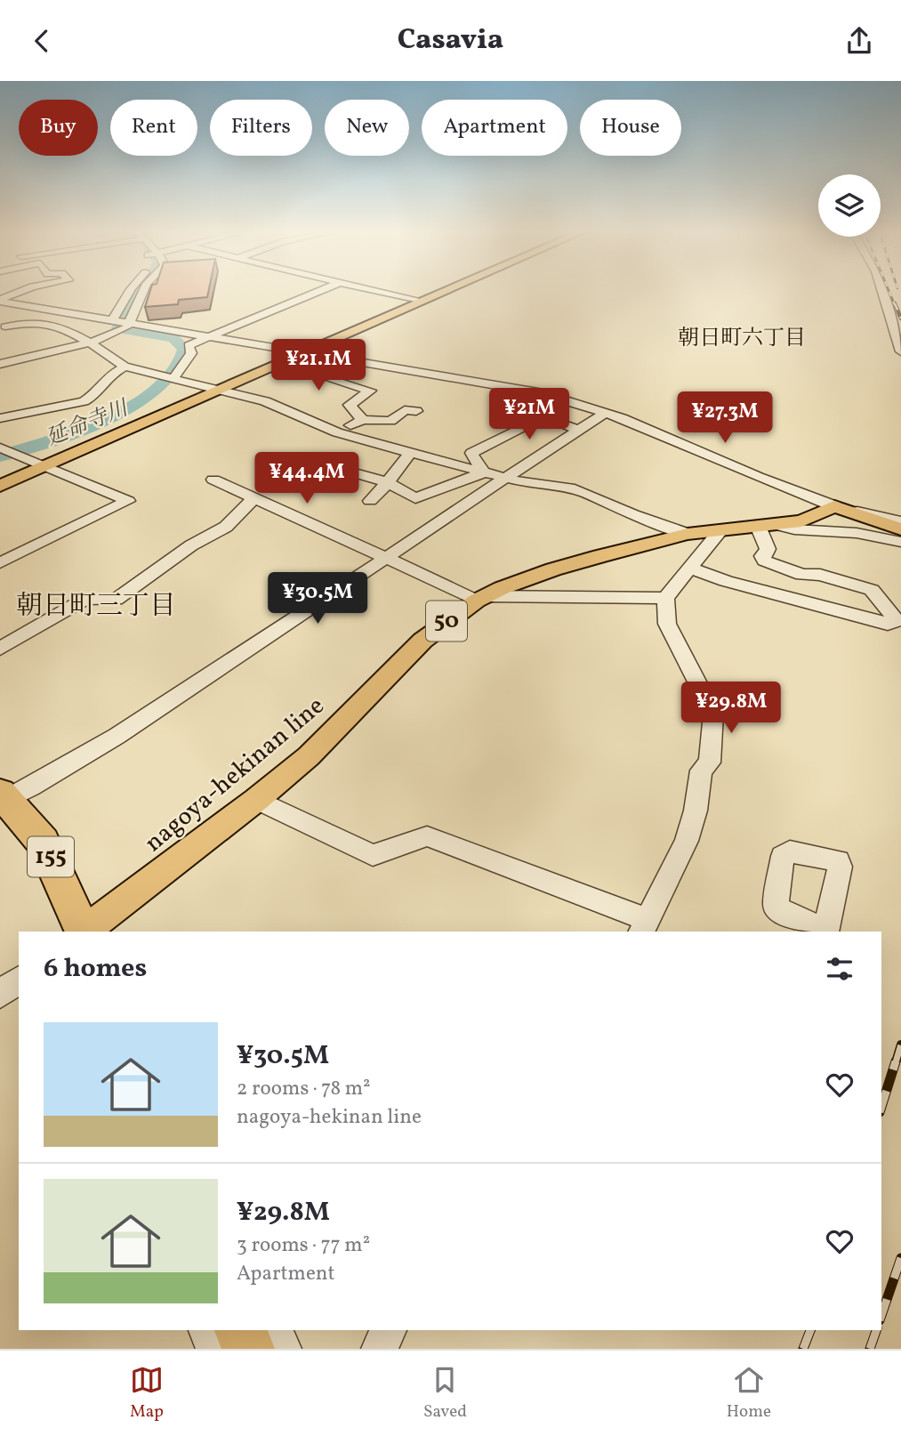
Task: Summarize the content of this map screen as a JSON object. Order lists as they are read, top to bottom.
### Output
{
  "streets": {
    "highway": ["155"],
    "main road": ["50", "nagoya-hekinan line"]
  },
  "districts": ["朝日町六丁目", "朝日町三丁目"],
  "water": ["延命寺川"],
  "page": {
    "header": "Casavia",
    "chip": [
      "Buy",
      "Rent",
      "Filters",
      "New",
      "Apartment",
      "House"
    ],
    "price": [
      "¥21.1M",
      "¥21M",
      "¥27.3M",
      "¥44.4M",
      "¥30.5M",
      "¥29.8M"
    ],
    "heading": "6 homes",
    "list": [
      {
        "name": "¥30.5M",
        "note": "2 rooms · 78 m² · nagoya-hekinan line"
      },
      {
        "name": "¥29.8M",
        "note": "3 rooms · 77 m² · Apartment"
      }
    ],
    "tabs": ["Map", "Saved", "Home"]
  }
}
